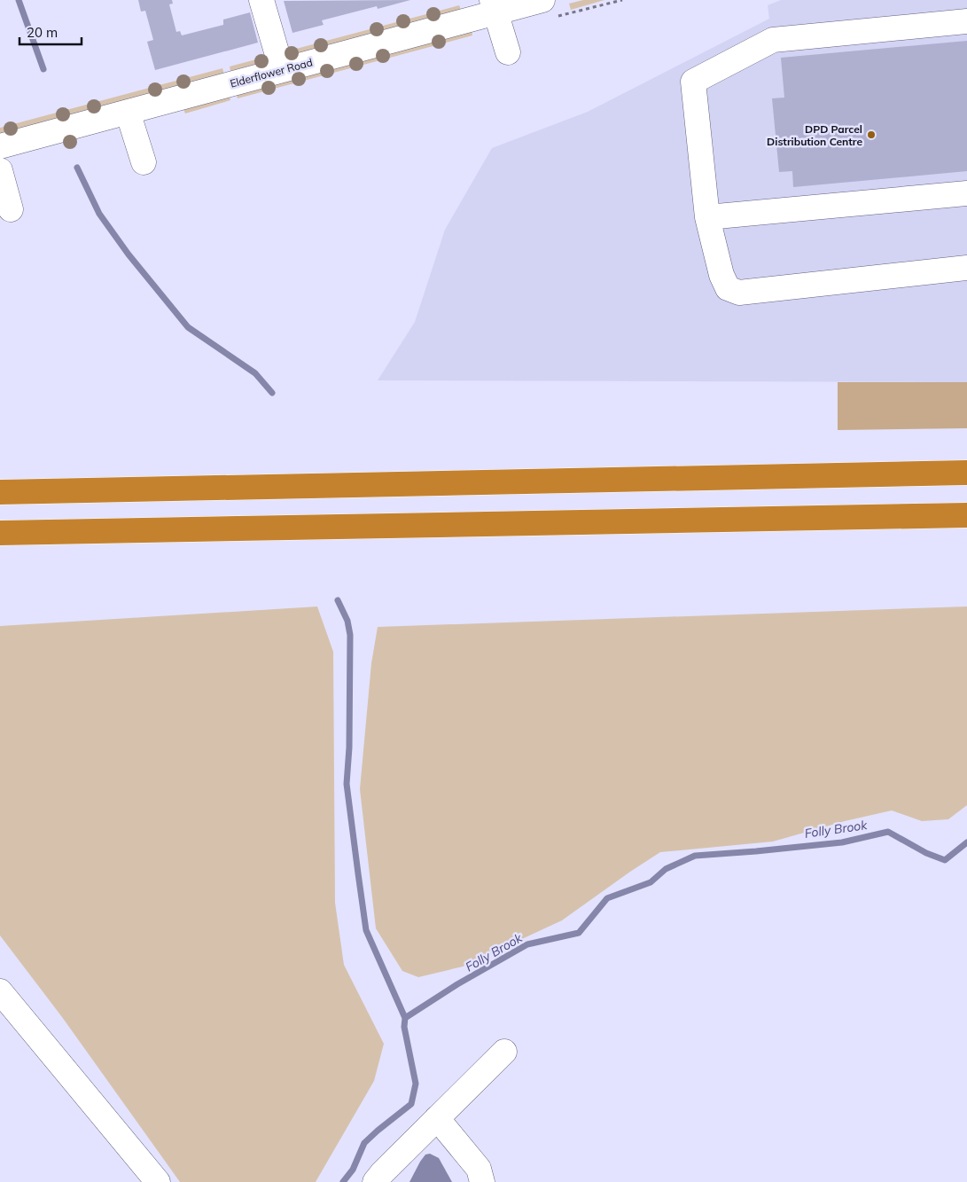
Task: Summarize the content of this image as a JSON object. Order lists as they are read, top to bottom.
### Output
{
  "streets": {
    "street": ["Elderflower Road"]
  },
  "water": ["Folly Brook"],
  "places": ["DPD Parcel Distribution Centre"],
  "scale_bar": "20 m"
}
